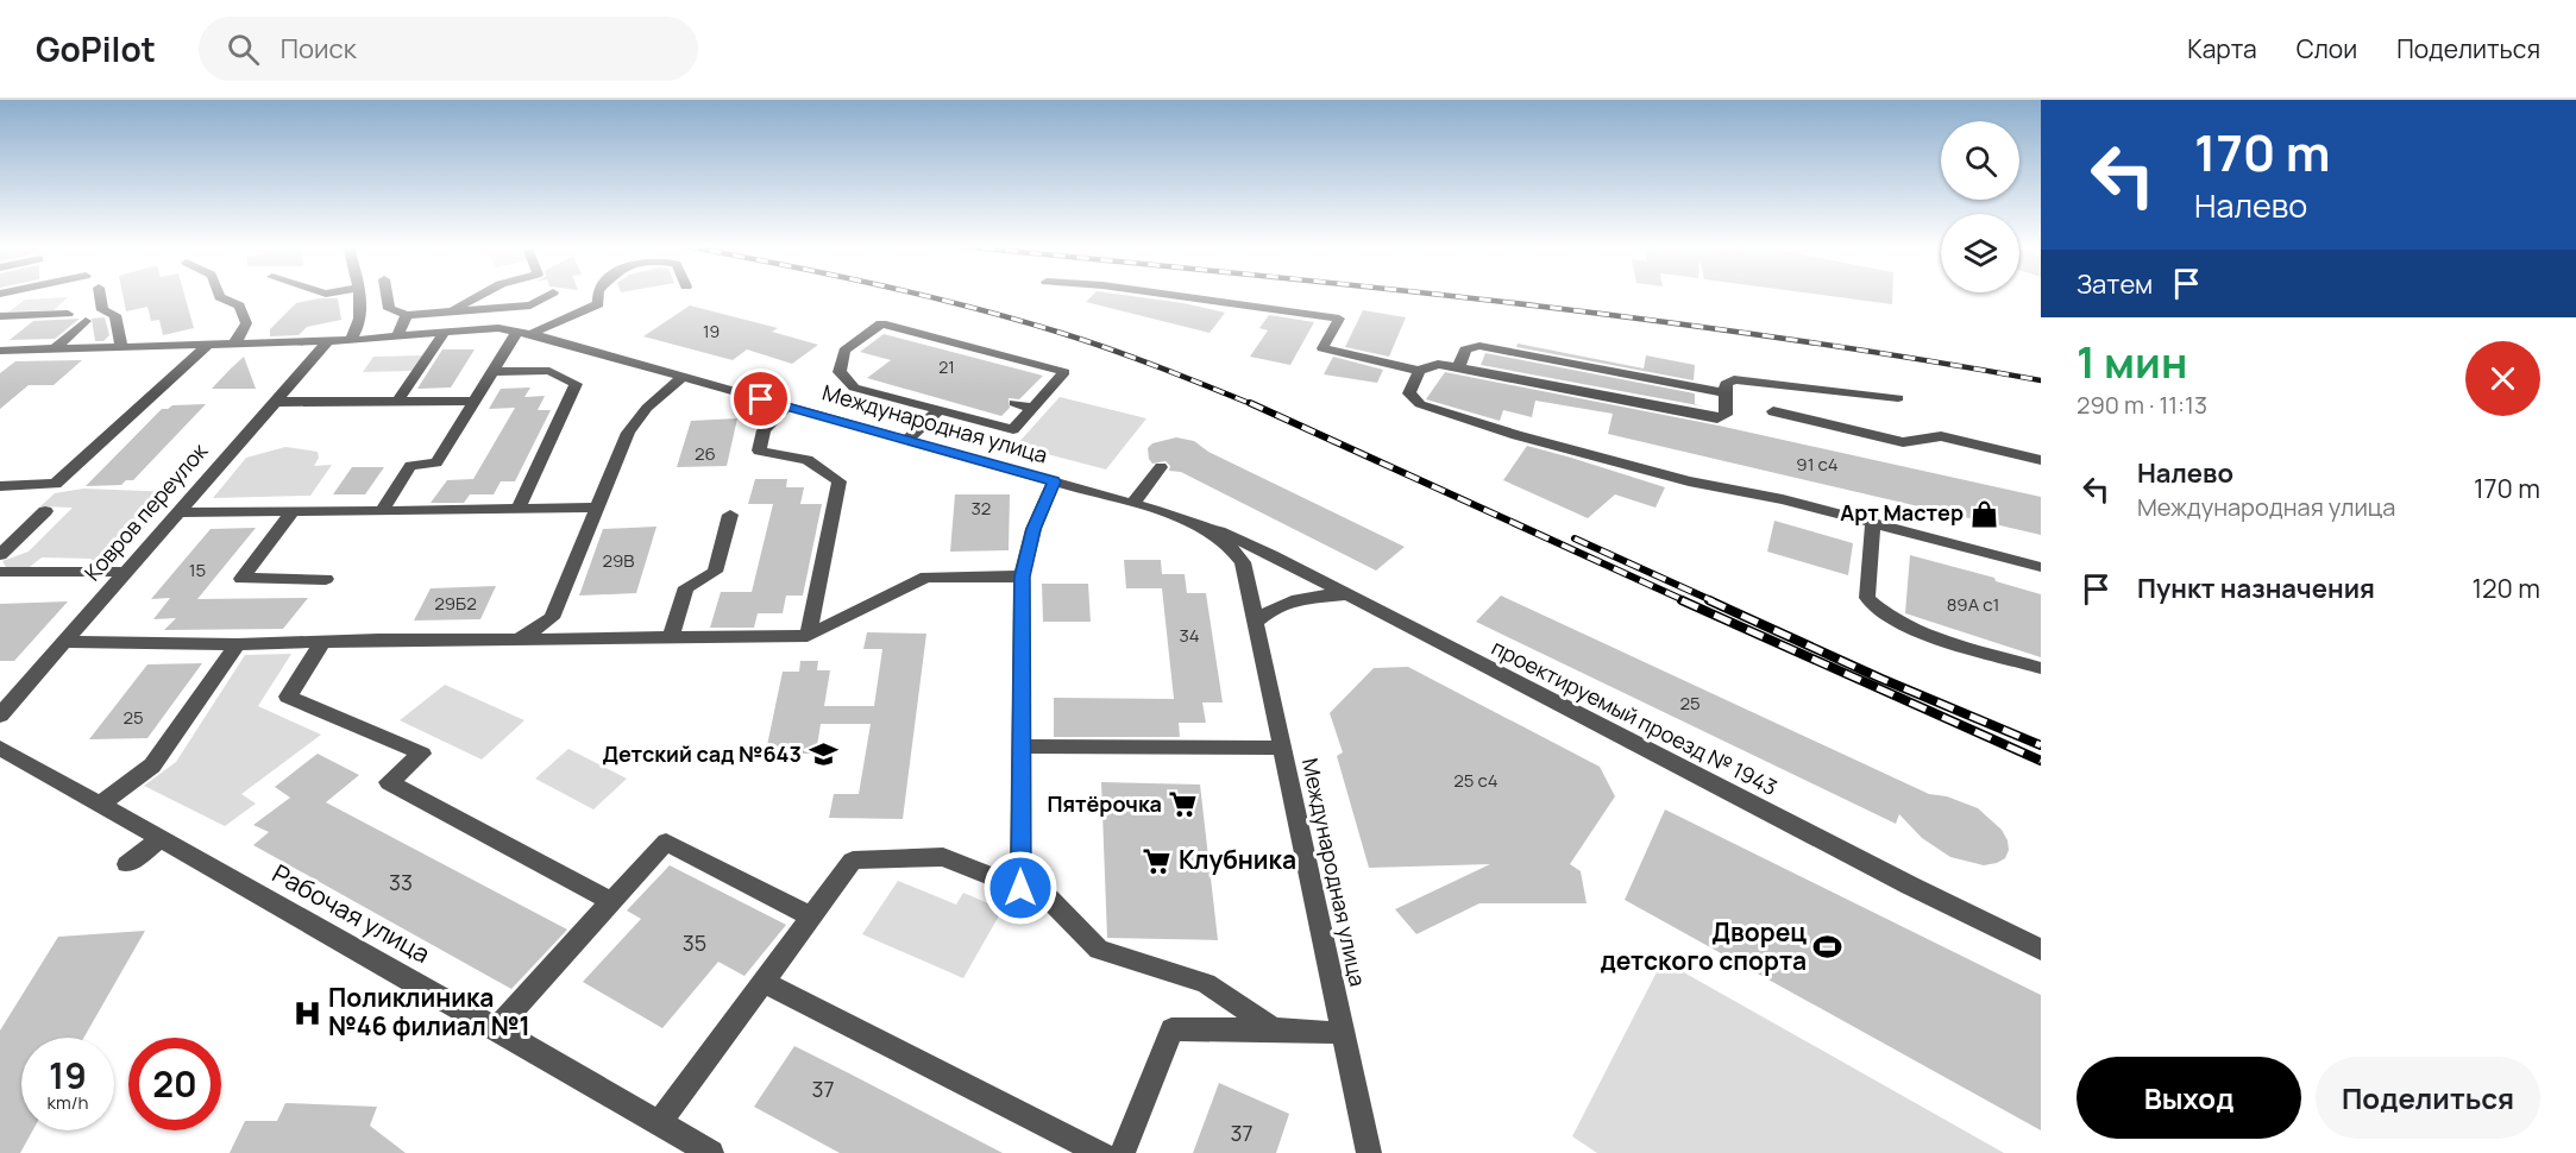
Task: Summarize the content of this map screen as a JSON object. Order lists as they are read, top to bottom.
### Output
{
  "streets": {
    "street": [
      "Международная улица",
      "Ковров переулок",
      "проектируемый проезд № 1943",
      "Рабочая улица"
    ]
  },
  "crossings": [
    ["Международная улица", "Ковров переулок"],
    ["Международная улица", "проектируемый проезд № 1943"]
  ],
  "places": {
    "shop": ["Арт Мастер"],
    "school or university": ["Детский сад №643"],
    "supermarket": ["Пятёрочка", "Клубника"],
    "sports": ["Дворец детского спорта"],
    "hospital": ["Поликлиника №46 филиал №1"]
  },
  "house_numbers": [
    "19",
    "21",
    "26",
    "91 с4",
    "32",
    "29В",
    "15",
    "29Б2",
    "89А с1",
    "34",
    "25",
    "25",
    "25 с4",
    "33",
    "35",
    "37",
    "37"
  ],
  "page": {
    "header": "GoPilot",
    "search": "Поиск",
    "nav": ["Карта", "Слои", "Поделиться"],
    "turn": ["170 m", "Налево"],
    "then": "Затем",
    "heading": ["1 мин", "290 m · 11:13"],
    "list": [
      {
        "name": "Налево",
        "note": "Международная улица",
        "value": "170 m"
      },
      {
        "name": "Пункт назначения",
        "value": "120 m"
      }
    ],
    "speed": "19 km/h",
    "limit": "20",
    "buttons": ["Выход", "Поделиться"]
  }
}
